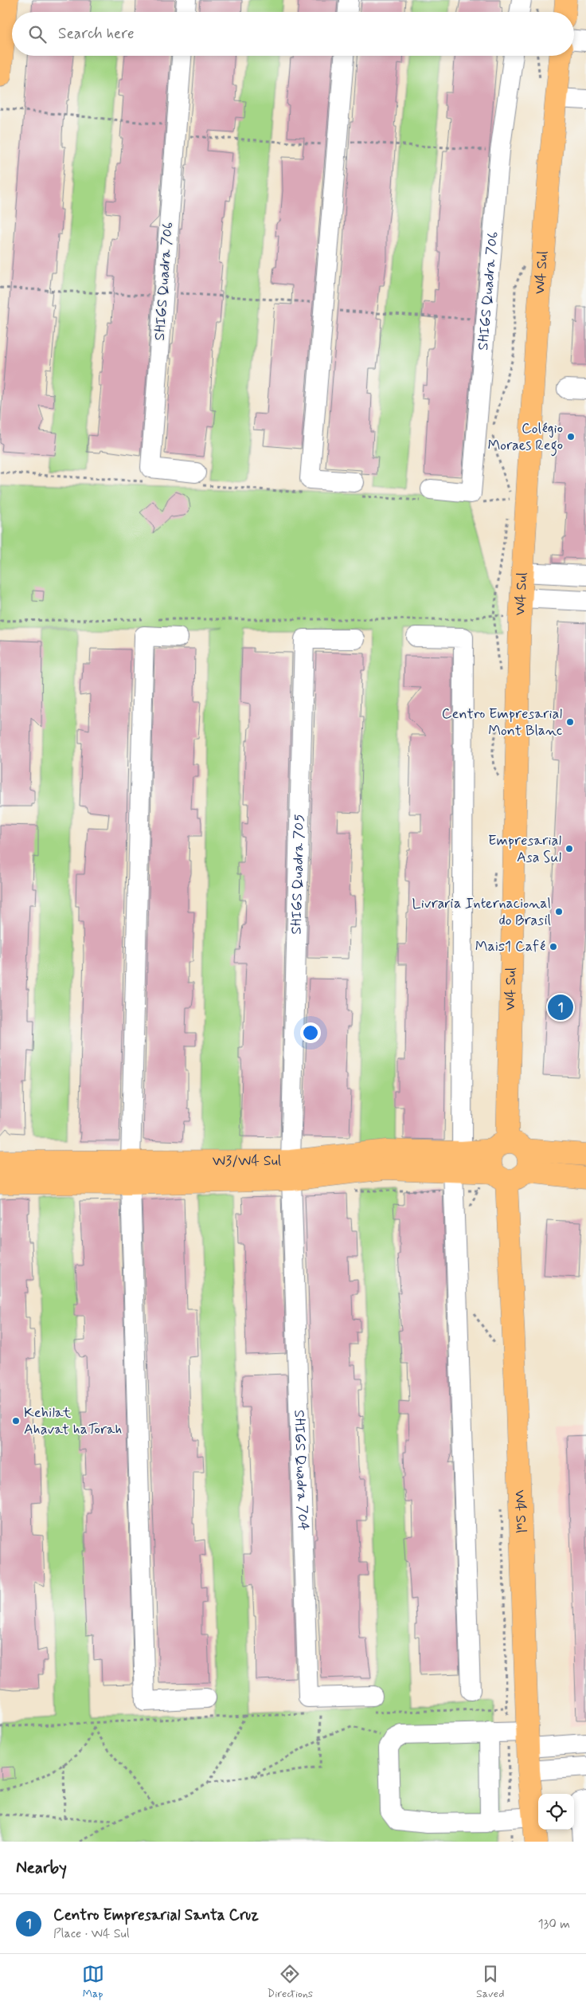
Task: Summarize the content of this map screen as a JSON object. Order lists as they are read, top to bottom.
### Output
{
  "streets": {
    "main road": ["W4 Sul", "W3/W4 Sul"],
    "street": ["SHIGS Quadra 706", "SHIGS Quadra 705", "SHIGS Quadra 704"]
  },
  "crossings": [
    ["W4 Sul", "W3/W4 Sul"],
    ["SHIGS Quadra 705", "W3/W4 Sul"],
    ["SHIGS Quadra 705", "SHIGS Quadra 704"],
    ["W3/W4 Sul", "SHIGS Quadra 704"]
  ],
  "places": [
    "Colégio Moraes Rego",
    "Centro Empresarial Mont Blanc",
    "Empresarial Asa Sul",
    "Livraria Internacional do Brasil",
    "Mais1 Café",
    "Kehilat Ahavat haTorah"
  ],
  "page": {
    "search": "Search here",
    "pins": "1",
    "heading": "Nearby",
    "list": [
      {
        "mark": "1",
        "name": "Centro Empresarial Santa Cruz",
        "note": "Place · W4 Sul",
        "value": "130 m"
      }
    ],
    "nav": ["Map", "Directions", "Saved"]
  }
}
